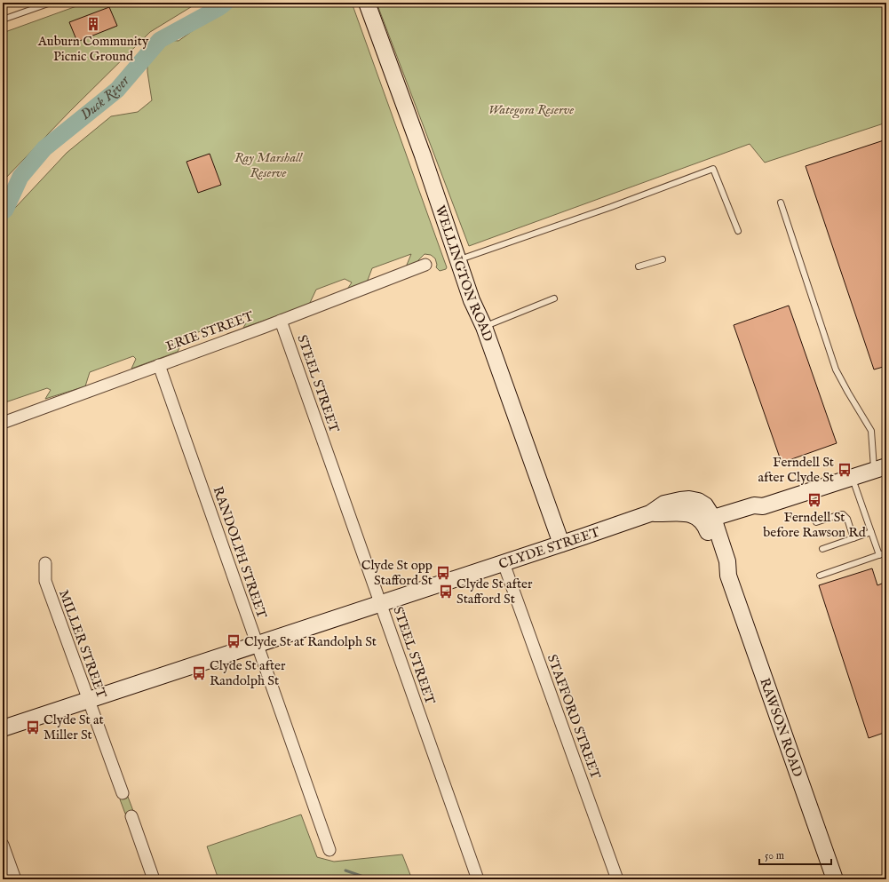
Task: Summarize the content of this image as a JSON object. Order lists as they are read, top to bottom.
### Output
{
  "streets": {
    "main road": ["WELLINGTON ROAD", "CLYDE STREET", "RAWSON ROAD"],
    "street": [
      "ERIE STREET",
      "STEEL STREET",
      "RANDOLPH STREET",
      "MILLER STREET",
      "STAFFORD STREET"
    ]
  },
  "crossings": [
    ["WELLINGTON ROAD", "CLYDE STREET"],
    ["ERIE STREET", "STEEL STREET"],
    ["ERIE STREET", "RANDOLPH STREET"],
    ["STEEL STREET", "CLYDE STREET"],
    ["CLYDE STREET", "RANDOLPH STREET"],
    ["CLYDE STREET", "MILLER STREET"],
    ["CLYDE STREET", "STAFFORD STREET"],
    ["CLYDE STREET", "RAWSON ROAD"]
  ],
  "water": ["Duck River"],
  "parks": ["Wategora Reserve", "Ray Marshall Reserve"],
  "places": {
    "building": ["Auburn Community Picnic Ground"],
    "bus stop": [
      "Ferndell St after Clyde St",
      "Ferndell St before Rawson Rd",
      "Clyde St opp Stafford St",
      "Clyde St after Stafford St",
      "Clyde St at Randolph St",
      "Clyde St after Randolph St",
      "Clyde St at Miller St"
    ]
  },
  "scale_bar": "50 m"
}
